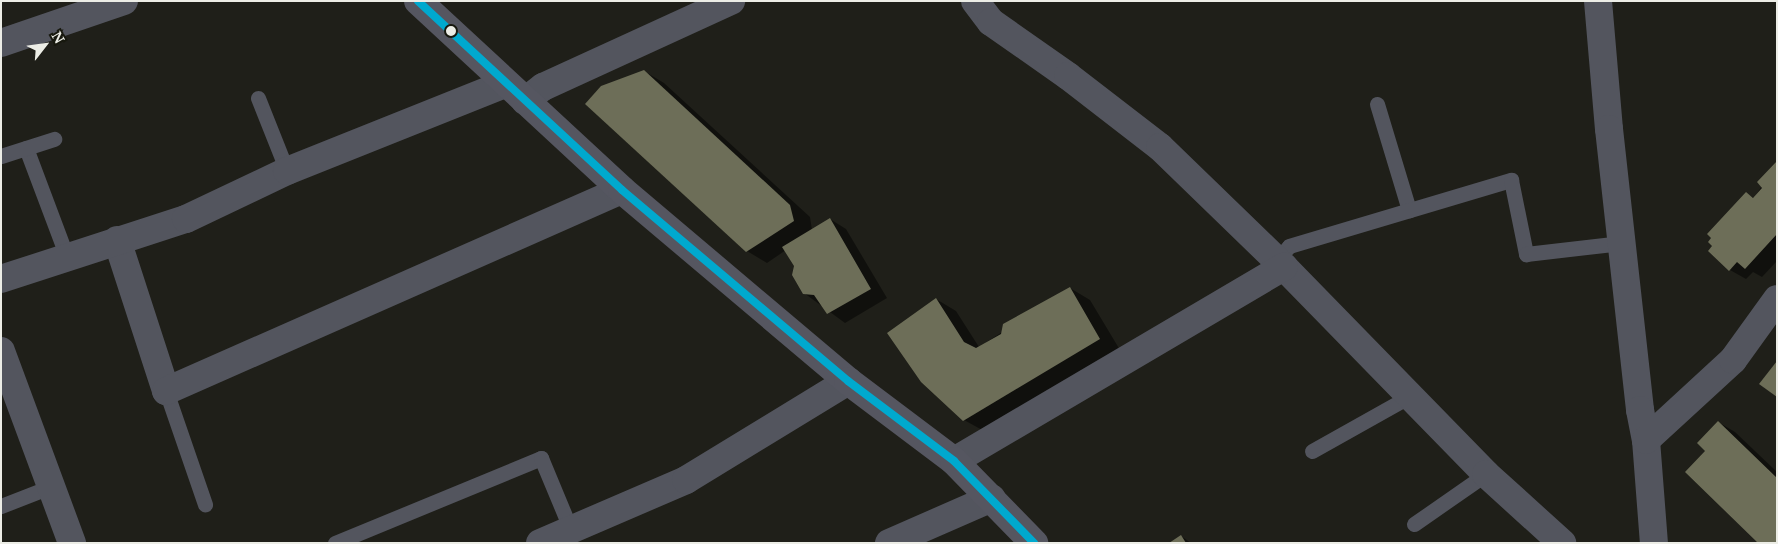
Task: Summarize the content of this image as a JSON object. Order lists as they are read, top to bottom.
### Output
{
  "north": "top right"
}
